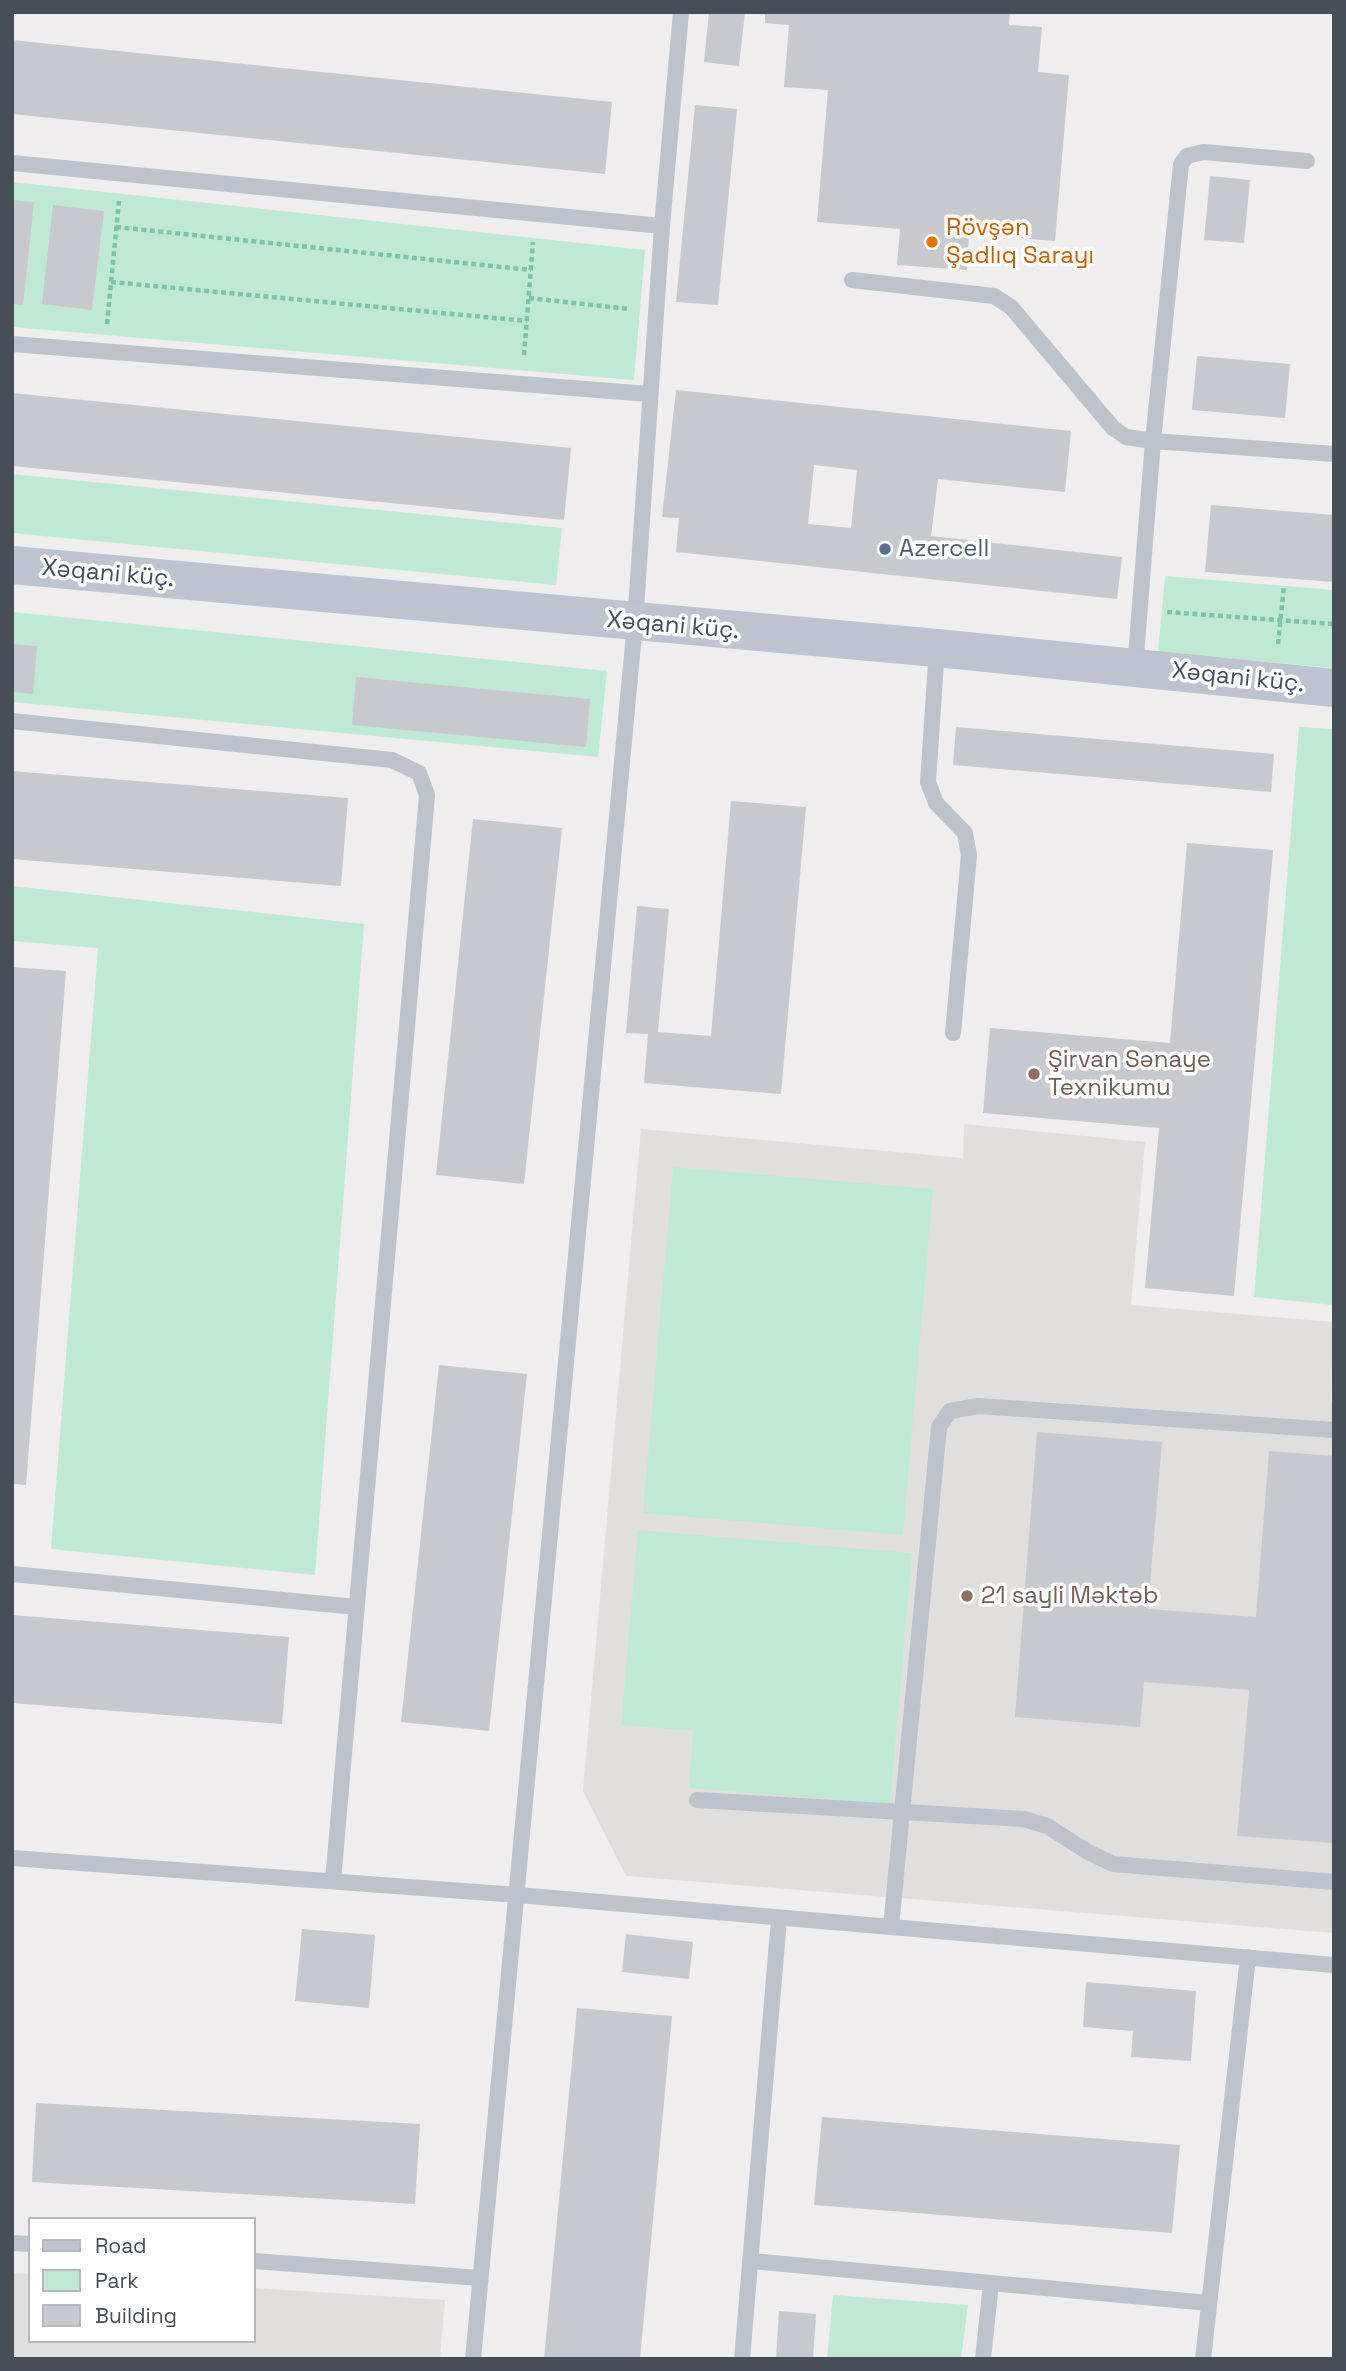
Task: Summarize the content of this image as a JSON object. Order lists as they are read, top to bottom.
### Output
{
  "streets": {
    "street": ["Xəqani küç."]
  },
  "places": [
    "Rövşən Şadlıq Sarayı",
    "Azercell",
    "Şirvan Sənaye Texnikumu",
    "21 sayli Məktəb"
  ],
  "legend": ["Road", "Park", "Building"]
}
